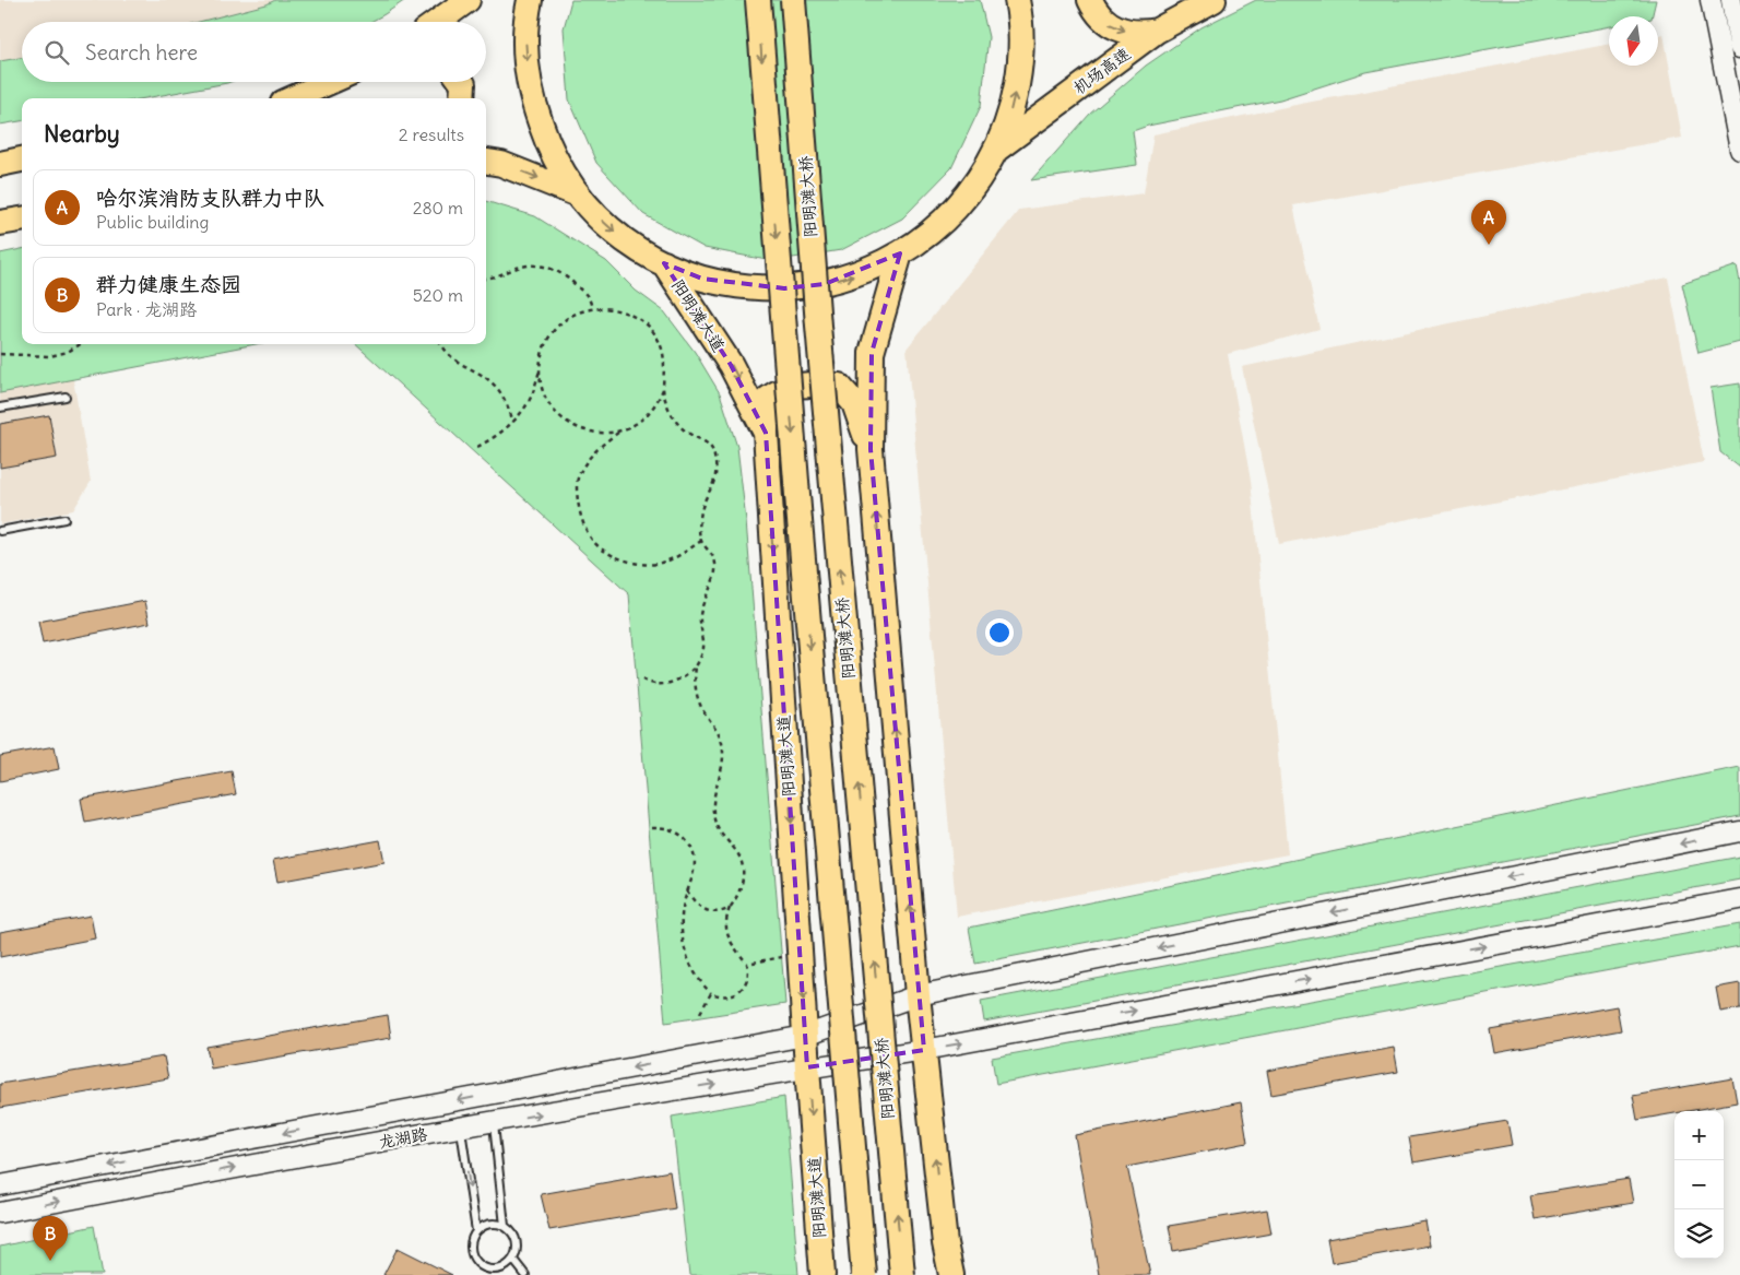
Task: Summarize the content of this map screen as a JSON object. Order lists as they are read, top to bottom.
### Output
{
  "streets": {
    "highway": ["机场高速", "阳明滩大桥", "阳明滩大道"],
    "main road": ["龙湖路"]
  },
  "crossings": [
    ["阳明滩大道", "龙湖路"]
  ],
  "north": "bottom",
  "page": {
    "search": "Search here",
    "heading": ["Nearby", "2 results"],
    "list": [
      {
        "mark": "A",
        "name": "哈尔滨消防支队群力中队",
        "note": "Public building",
        "value": "280 m"
      },
      {
        "mark": "B",
        "name": "群力健康生态园",
        "note": "Park · 龙湖路",
        "value": "520 m"
      }
    ],
    "pins": ["A", "B"],
    "map_buttons": ["+", "−"]
  }
}
